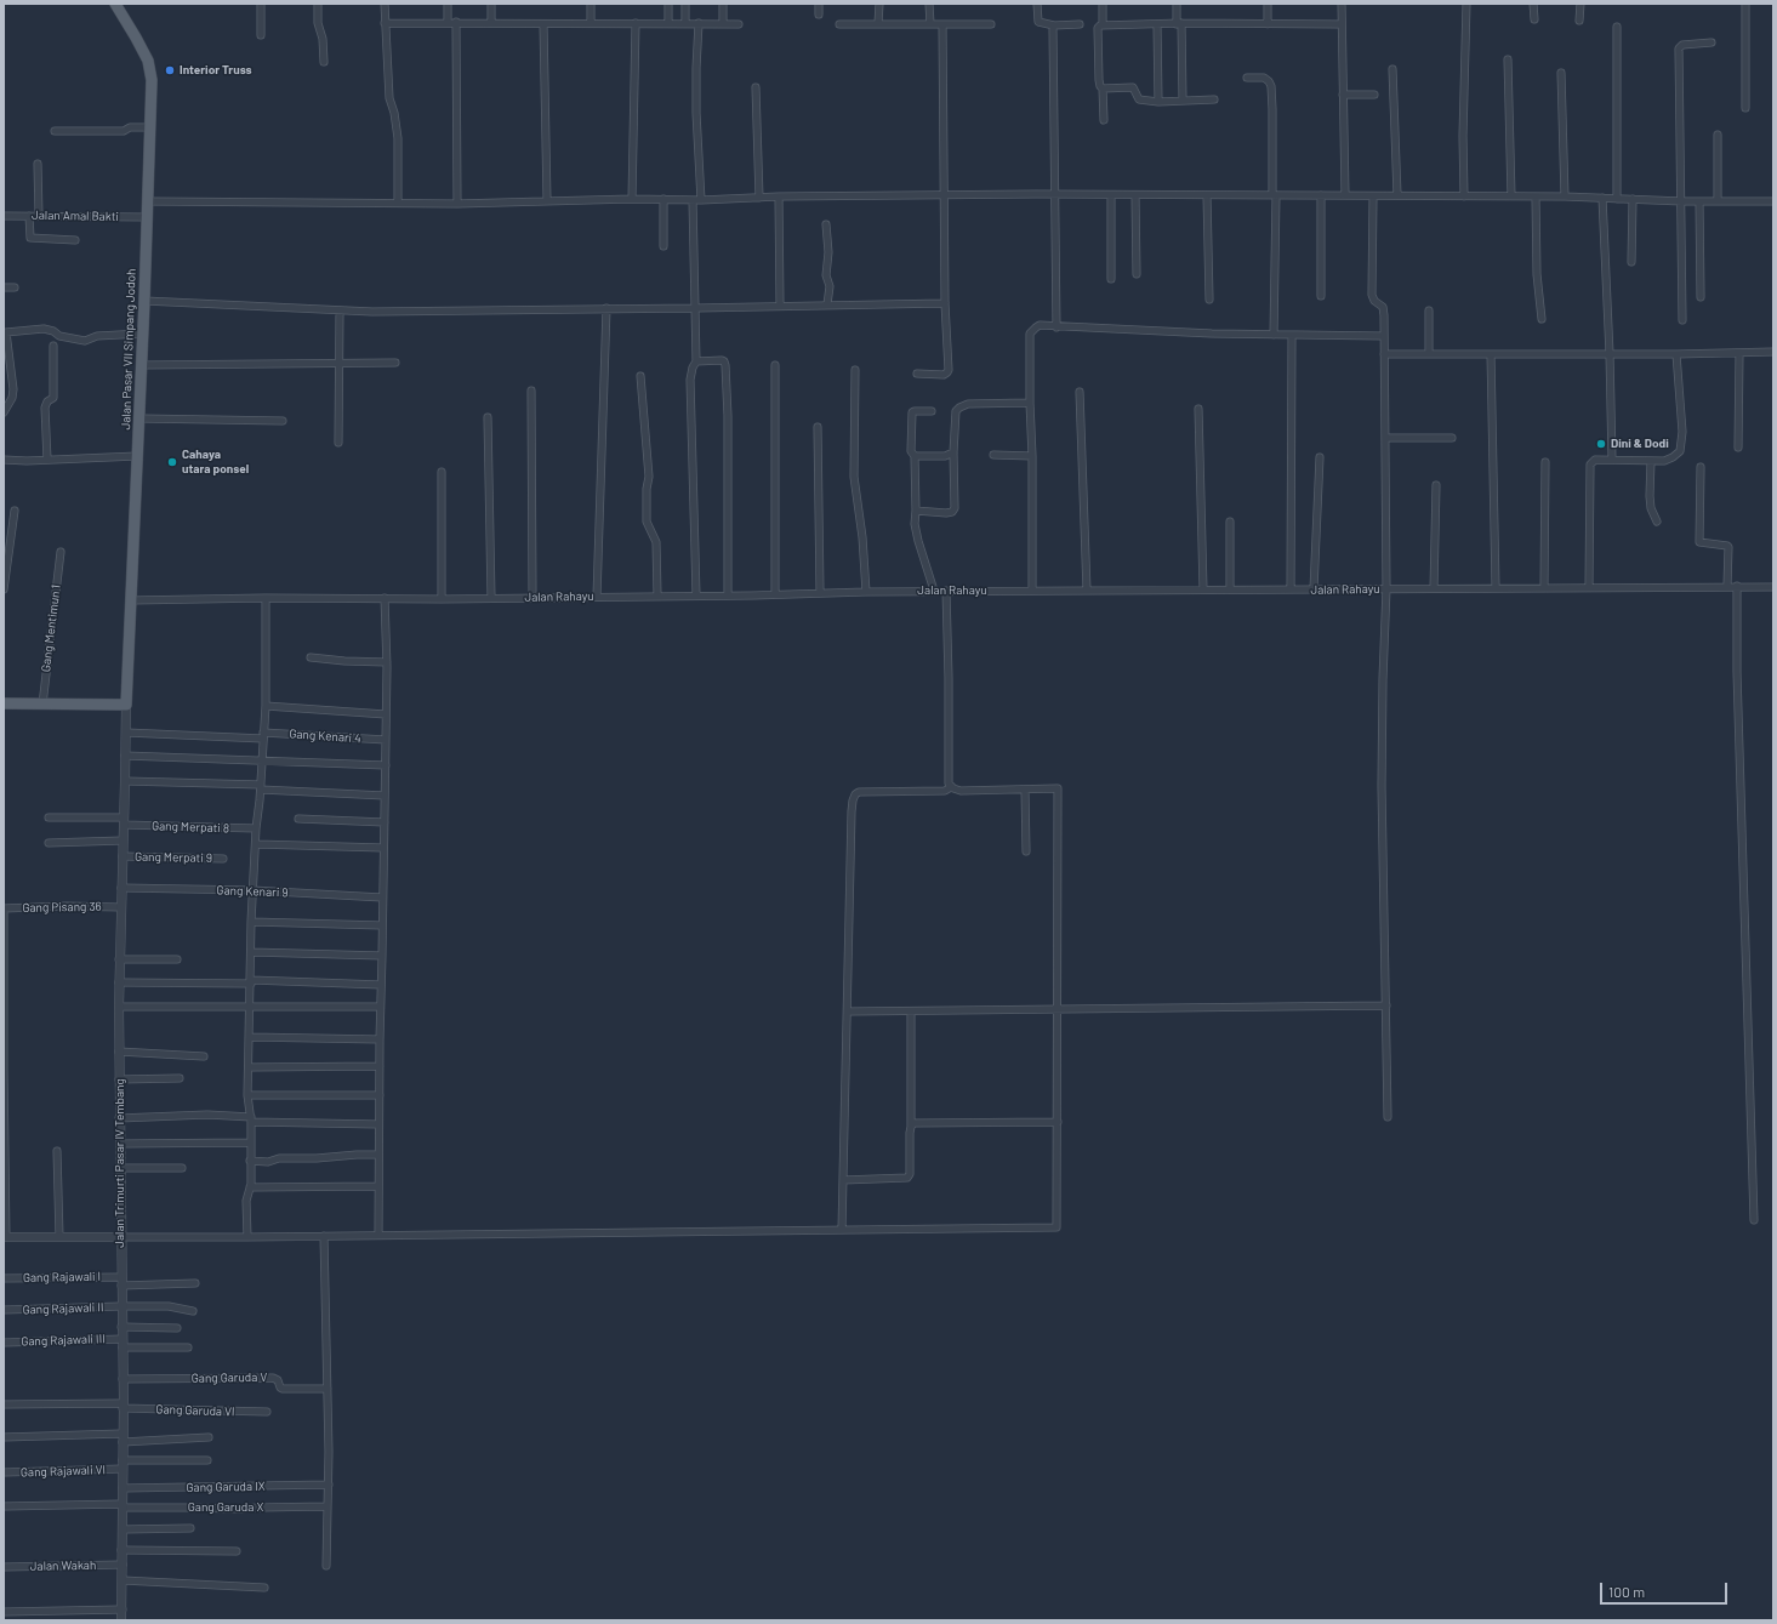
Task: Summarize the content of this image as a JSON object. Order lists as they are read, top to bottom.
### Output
{
  "streets": {
    "main road": ["Jalan Pasar VII Simpang Jodoh"],
    "street": [
      "Jalan Amal Bakti",
      "Jalan Rahayu",
      "Gang Mentimun 1",
      "Gang Kenari 4",
      "Gang Merpati 8",
      "Gang Merpati 9",
      "Gang Kenari 9",
      "Gang Pisang 36",
      "Jalan Trimurti Pasar IV Tembang",
      "Gang Rajawali I",
      "Gang Rajawali II",
      "Gang Rajawali III",
      "Gang Garuda V",
      "Gang Garuda VI",
      "Gang Rajawali VI",
      "Gang Garuda IX",
      "Gang Garuda X",
      "Jalan Wakah"
    ]
  },
  "crossings": [
    ["Jalan Amal Bakti", "Jalan Pasar VII Simpang Jodoh"],
    ["Jalan Pasar VII Simpang Jodoh", "Jalan Rahayu"],
    ["Jalan Pasar VII Simpang Jodoh", "Jalan Trimurti Pasar IV Tembang"],
    ["Gang Kenari 4", "Jalan Trimurti Pasar IV Tembang"],
    ["Gang Merpati 8", "Jalan Trimurti Pasar IV Tembang"],
    ["Gang Merpati 9", "Jalan Trimurti Pasar IV Tembang"],
    ["Gang Kenari 9", "Jalan Trimurti Pasar IV Tembang"],
    ["Gang Pisang 36", "Jalan Trimurti Pasar IV Tembang"],
    ["Jalan Trimurti Pasar IV Tembang", "Gang Rajawali I"],
    ["Jalan Trimurti Pasar IV Tembang", "Gang Rajawali II"],
    ["Jalan Trimurti Pasar IV Tembang", "Gang Rajawali III"],
    ["Jalan Trimurti Pasar IV Tembang", "Gang Garuda V"],
    ["Jalan Trimurti Pasar IV Tembang", "Gang Garuda VI"],
    ["Jalan Trimurti Pasar IV Tembang", "Gang Rajawali VI"],
    ["Jalan Trimurti Pasar IV Tembang", "Gang Garuda IX"],
    ["Jalan Trimurti Pasar IV Tembang", "Gang Garuda X"],
    ["Jalan Trimurti Pasar IV Tembang", "Jalan Wakah"]
  ],
  "places": ["Interior Truss", "Dini & Dodi", "Cahaya utara ponsel"],
  "scale_bar": "100 m"
}
